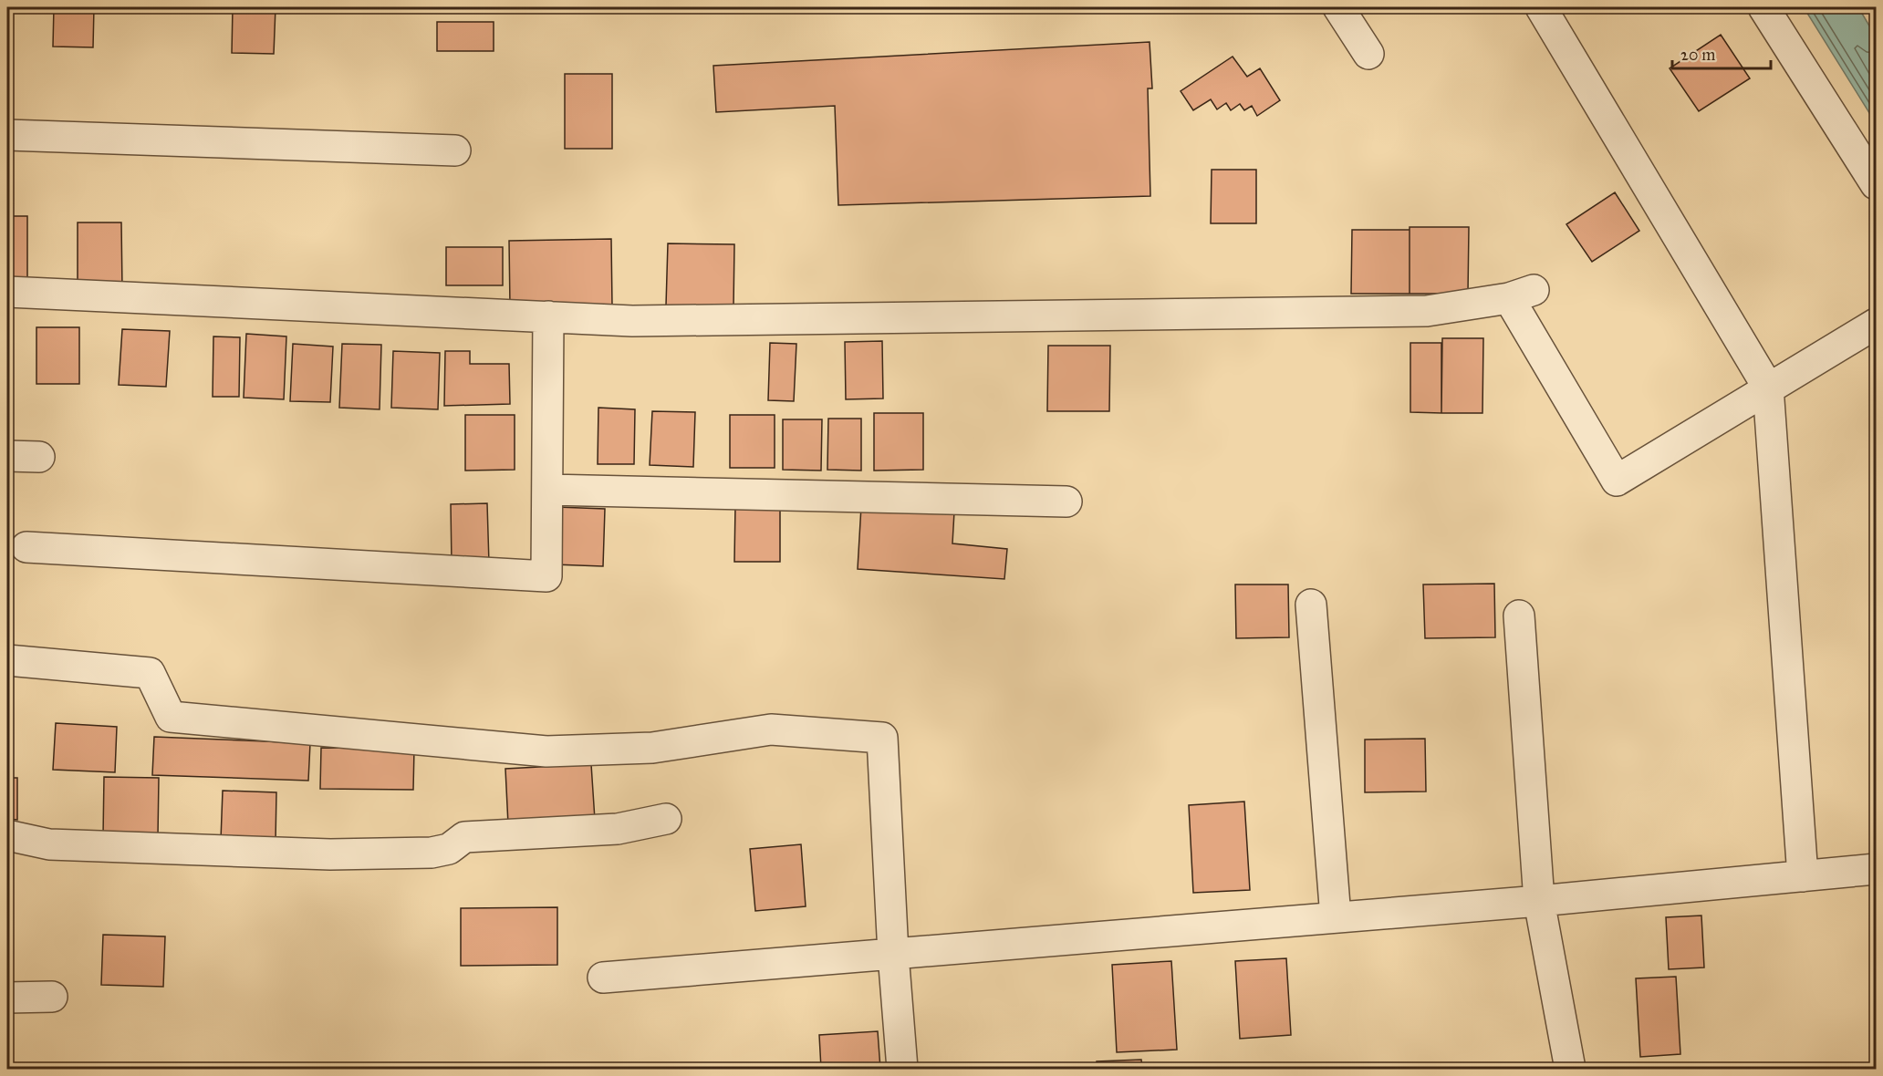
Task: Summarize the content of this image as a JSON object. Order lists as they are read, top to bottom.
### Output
{
  "scale_bar": "20 m"
}
